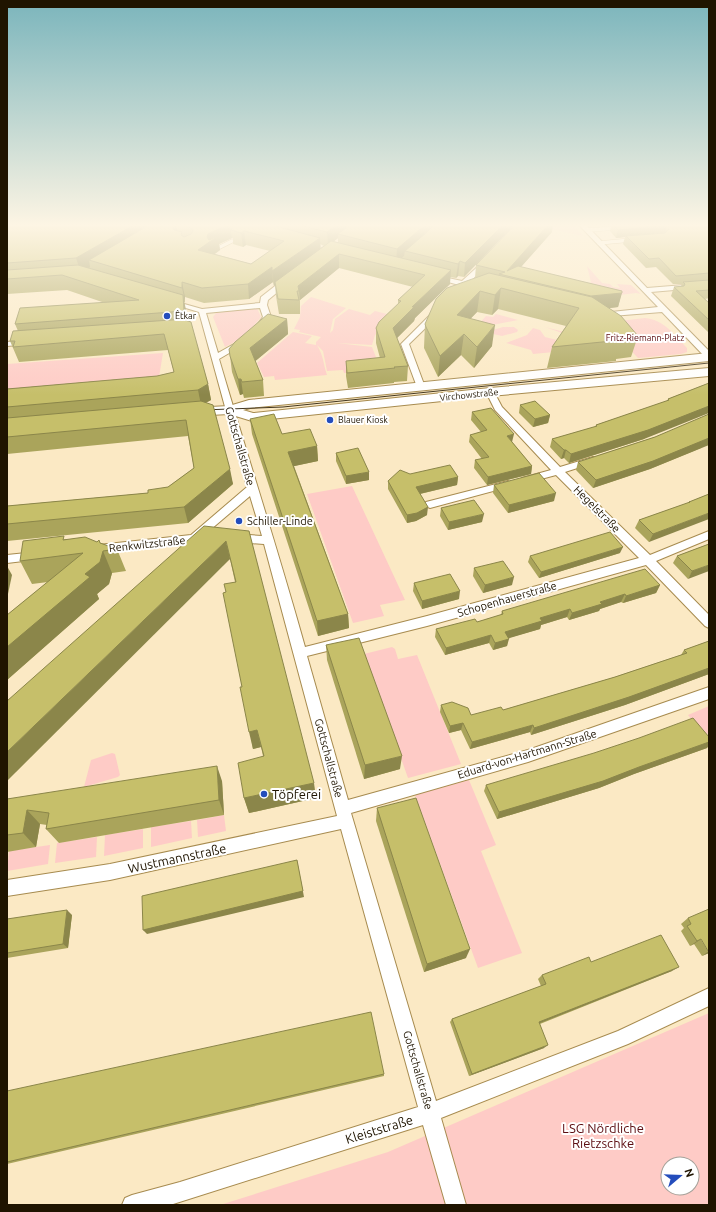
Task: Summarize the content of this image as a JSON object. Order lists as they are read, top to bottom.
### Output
{
  "streets": {
    "main road": ["Virchowstraße"],
    "street": [
      "Gottschallstraße",
      "Hegelstraße",
      "Renkwitzstraße",
      "Schopenhauerstraße",
      "Eduard-von-Hartmann-Straße",
      "Wustmannstraße",
      "Kleiststraße"
    ]
  },
  "crossings": [
    ["Virchowstraße", "Gottschallstraße"],
    ["Virchowstraße", "Hegelstraße"],
    ["Gottschallstraße", "Renkwitzstraße"],
    ["Gottschallstraße", "Schopenhauerstraße"],
    ["Gottschallstraße", "Eduard-von-Hartmann-Straße"],
    ["Gottschallstraße", "Wustmannstraße"],
    ["Gottschallstraße", "Kleiststraße"],
    ["Hegelstraße", "Schopenhauerstraße"],
    ["Eduard-von-Hartmann-Straße", "Wustmannstraße"]
  ],
  "parks": ["Fritz-Riemann-Platz", "LSG Nördliche Rietzschke"],
  "places": [
    "Êtkar",
    "Blauer Kiosk",
    "Schiller-Linde",
    "Töpferei"
  ],
  "north": "right"
}
